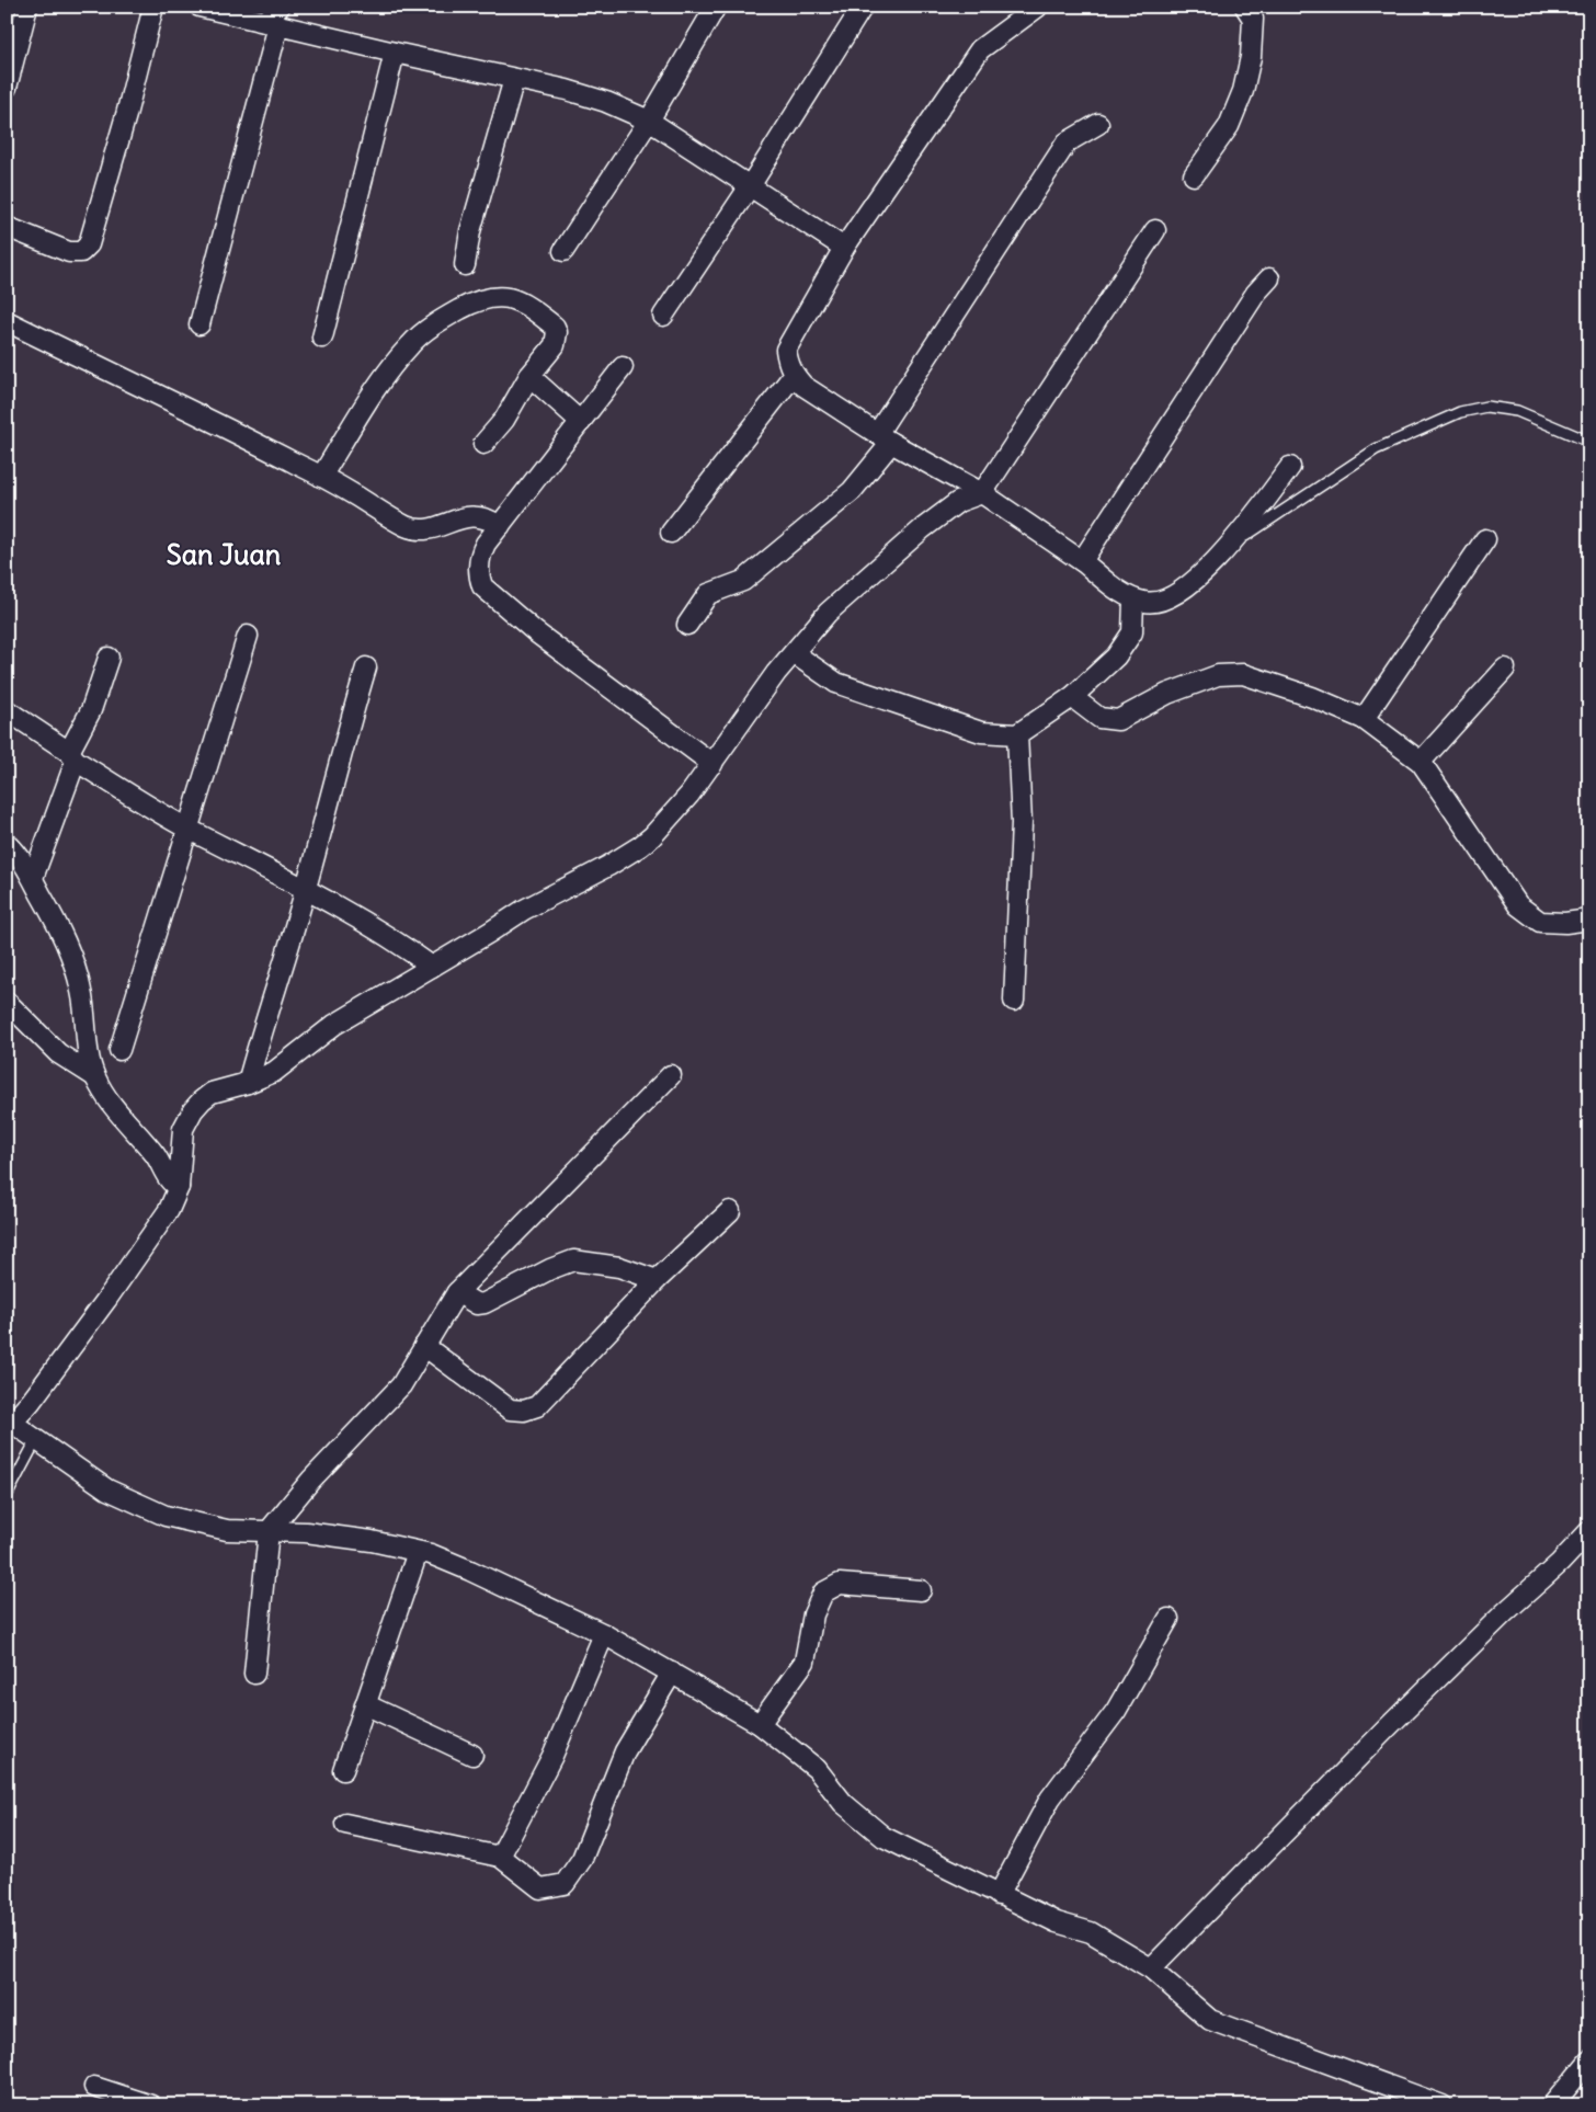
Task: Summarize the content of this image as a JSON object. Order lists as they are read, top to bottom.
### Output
{
  "districts": ["San Juan"]
}
